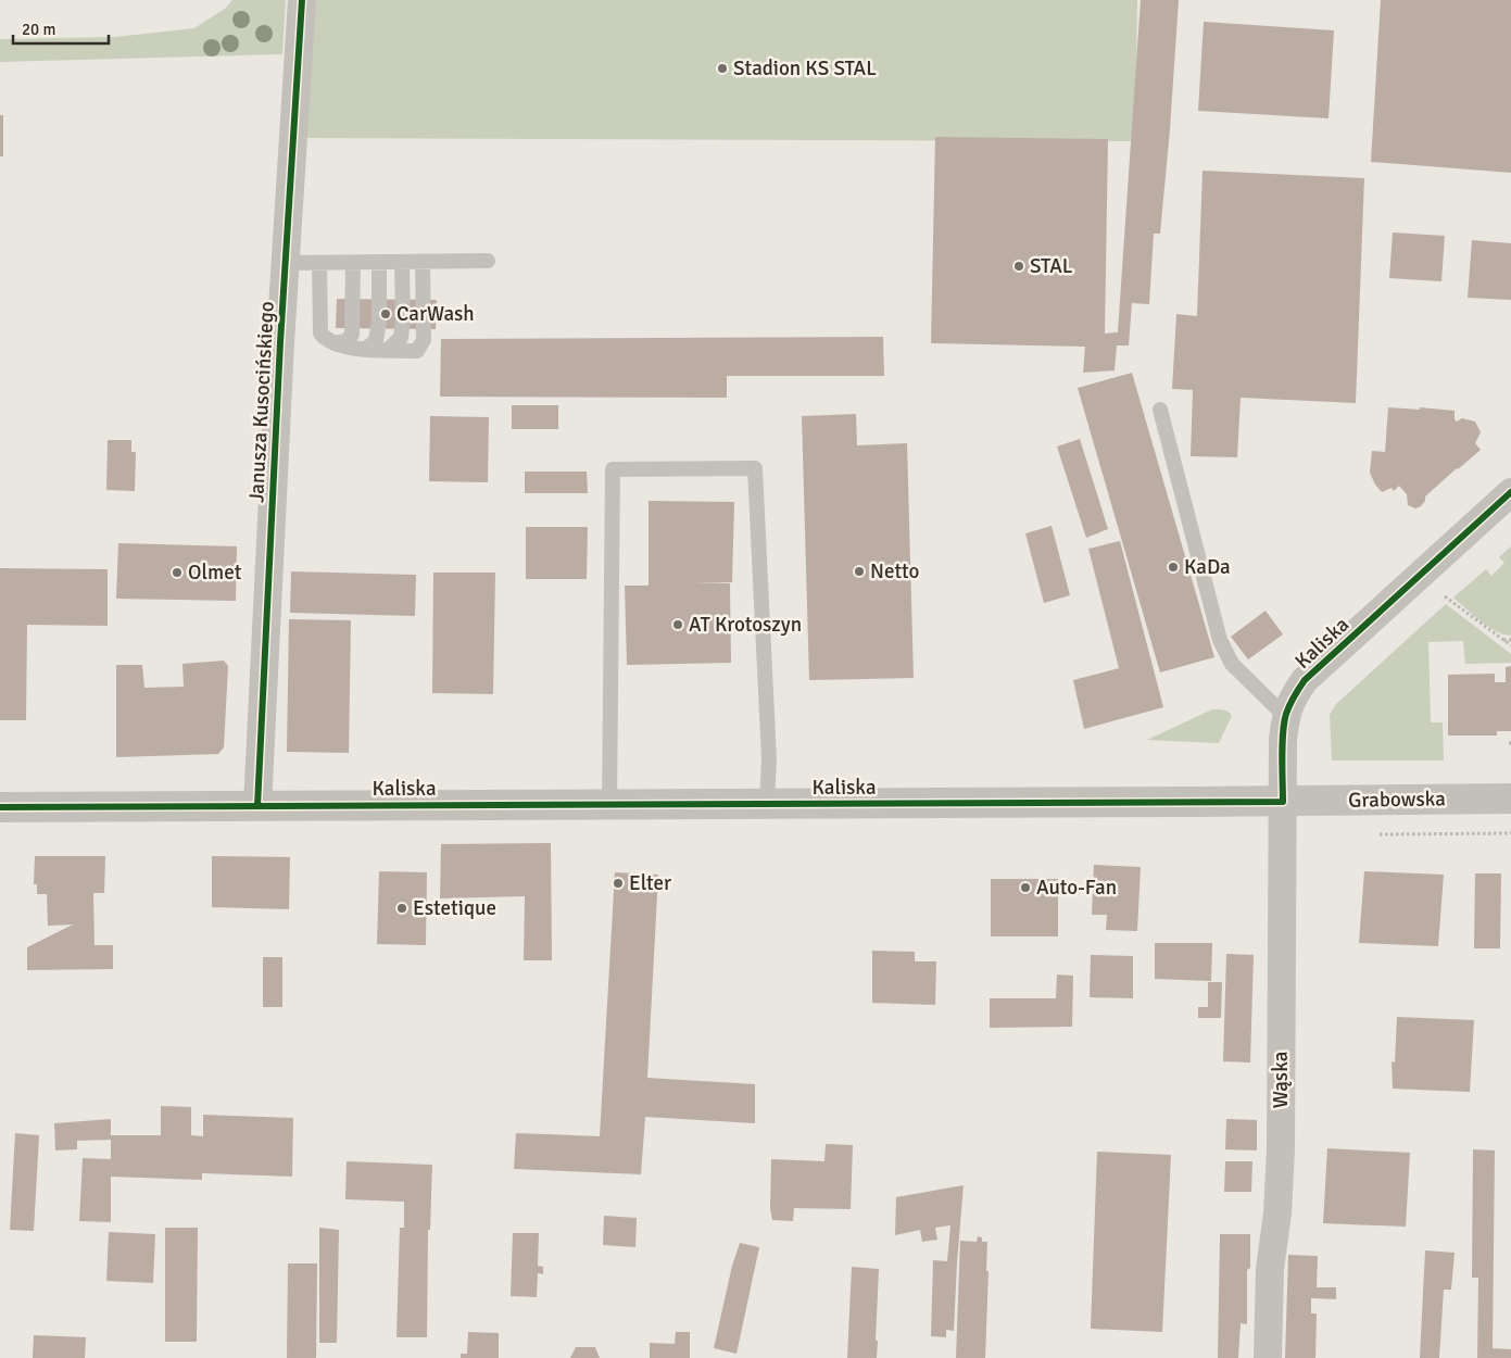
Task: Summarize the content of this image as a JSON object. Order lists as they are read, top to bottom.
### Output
{
  "streets": {
    "street": [
      "Janusza Kusocińskiego",
      "Kaliska",
      "Grabowska",
      "Wąska"
    ]
  },
  "crossings": [
    ["Janusza Kusocińskiego", "Kaliska"],
    ["Kaliska", "Grabowska"],
    ["Kaliska", "Wąska"],
    ["Grabowska", "Wąska"]
  ],
  "places": [
    "Stadion KS STAL",
    "STAL",
    "CarWash",
    "KaDa",
    "Netto",
    "Olmet",
    "AT Krotoszyn",
    "Elter",
    "Auto-Fan",
    "Estetique"
  ],
  "scale_bar": "20 m"
}
